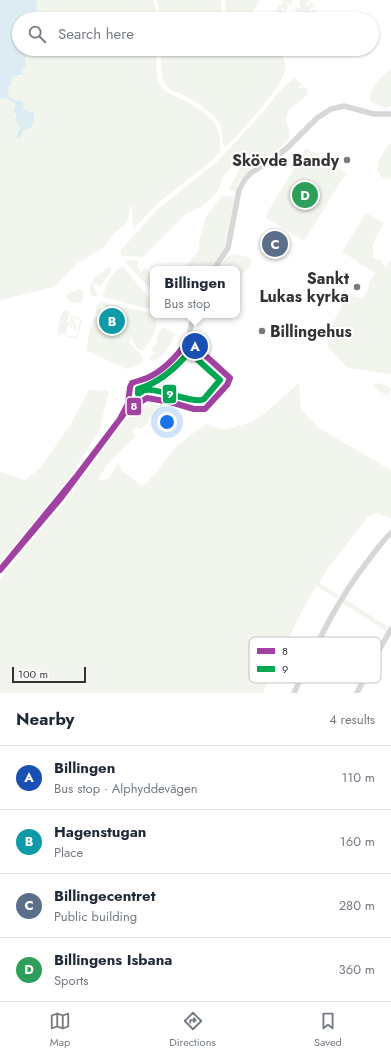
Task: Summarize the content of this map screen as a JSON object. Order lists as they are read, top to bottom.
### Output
{
  "places": ["Skövde Bandy", "Sankt Lukas kyrka", "Billingehus"],
  "lines": ["transit line 8", "transit line 9"],
  "legend": ["8", "9"],
  "scale_bar": "100 m",
  "page": {
    "search": "Search here",
    "pins": [
      "D",
      "C",
      "B",
      "A"
    ],
    "popup": ["Billingen", "Bus stop"],
    "scale": "100 m",
    "heading": ["Nearby", "4 results"],
    "list": [
      {
        "mark": "A",
        "name": "Billingen",
        "note": "Bus stop · Alphyddevägen",
        "value": "110 m"
      },
      {
        "mark": "B",
        "name": "Hagenstugan",
        "note": "Place",
        "value": "160 m"
      },
      {
        "mark": "C",
        "name": "Billingecentret",
        "note": "Public building",
        "value": "280 m"
      },
      {
        "mark": "D",
        "name": "Billingens Isbana",
        "note": "Sports",
        "value": "360 m"
      }
    ],
    "nav": ["Map", "Directions", "Saved"]
  }
}
